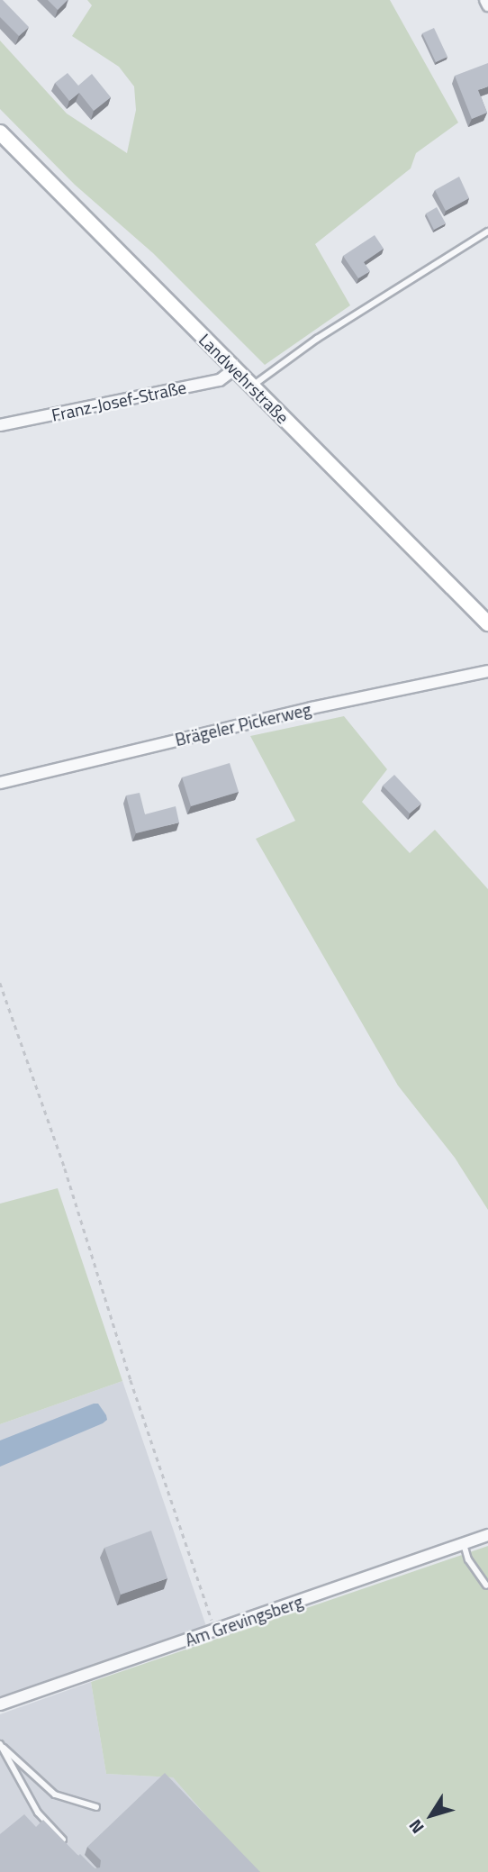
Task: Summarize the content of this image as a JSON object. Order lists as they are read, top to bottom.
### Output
{
  "streets": {
    "street": [
      "Landwehrstraße",
      "Franz-Josef-Straße",
      "Brägeler Pickerweg",
      "Am Grevingsberg"
    ]
  },
  "crossings": [
    ["Landwehrstraße", "Franz-Josef-Straße"]
  ],
  "north": "bottom left"
}
